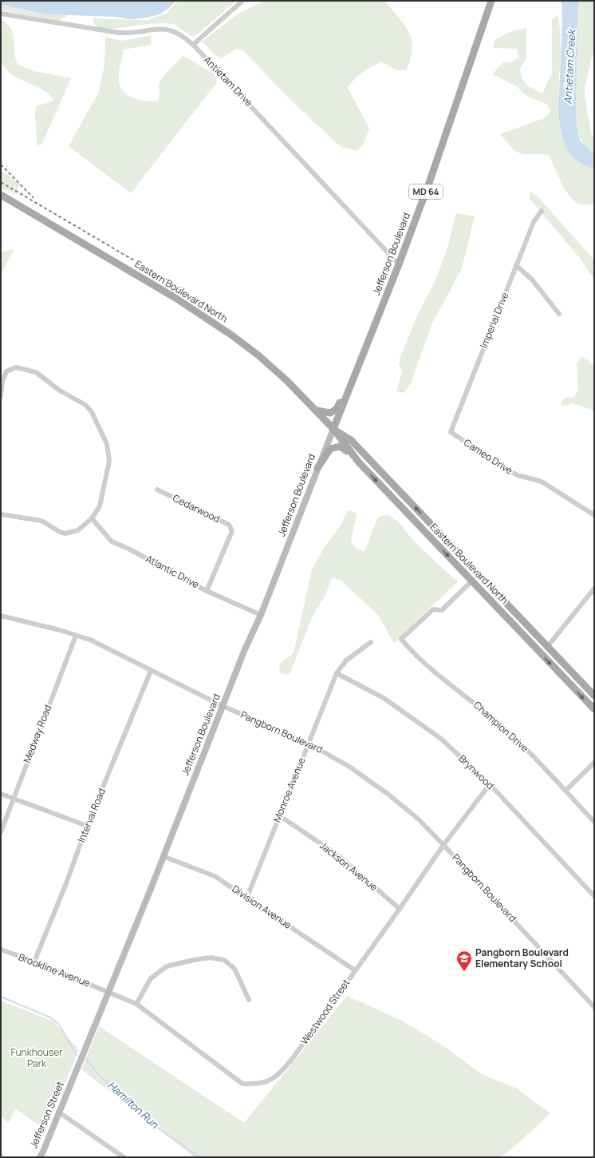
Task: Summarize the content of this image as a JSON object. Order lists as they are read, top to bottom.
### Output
{
  "streets": {
    "main road": [
      "MD 64",
      "Jefferson Boulevard",
      "Eastern Boulevard North",
      "Jefferson Street"
    ],
    "street": [
      "Antietam Drive",
      "Imperial Drive",
      "Cameo Drive",
      "Cedarwood",
      "Atlantic Drive",
      "Champion Drive",
      "Pangborn Boulevard",
      "Medway Road",
      "Brynwood",
      "Monroe Avenue",
      "Interval Road",
      "Jackson Avenue",
      "Division Avenue",
      "Brookline Avenue",
      "Westwood Street"
    ]
  },
  "crossings": [
    ["Antietam Drive", "Jefferson Boulevard"],
    ["Jefferson Boulevard", "Eastern Boulevard North"],
    ["Jefferson Boulevard", "Atlantic Drive"],
    ["Jefferson Boulevard", "Pangborn Boulevard"],
    ["Jefferson Boulevard", "Division Avenue"],
    ["Jefferson Boulevard", "Brookline Avenue"],
    ["Jefferson Boulevard", "Westwood Street"],
    ["Jefferson Boulevard", "Jefferson Street"],
    ["Eastern Boulevard North", "Champion Drive"],
    ["Imperial Drive", "Cameo Drive"],
    ["Cedarwood", "Atlantic Drive"],
    ["Pangborn Boulevard", "Medway Road"],
    ["Pangborn Boulevard", "Monroe Avenue"],
    ["Pangborn Boulevard", "Interval Road"],
    ["Pangborn Boulevard", "Westwood Street"],
    ["Brynwood", "Monroe Avenue"],
    ["Brynwood", "Westwood Street"],
    ["Monroe Avenue", "Jackson Avenue"],
    ["Monroe Avenue", "Division Avenue"],
    ["Interval Road", "Brookline Avenue"],
    ["Jackson Avenue", "Westwood Street"],
    ["Division Avenue", "Westwood Street"],
    ["Brookline Avenue", "Westwood Street"],
    ["Brookline Avenue", "Jefferson Street"],
    ["Westwood Street", "Jefferson Street"]
  ],
  "water": ["Antietam Creek", "Hamilton Run"],
  "parks": ["Funkhouser Park"],
  "places": {
    "school or university": ["Pangborn Boulevard Elementary School"]
  }
}
